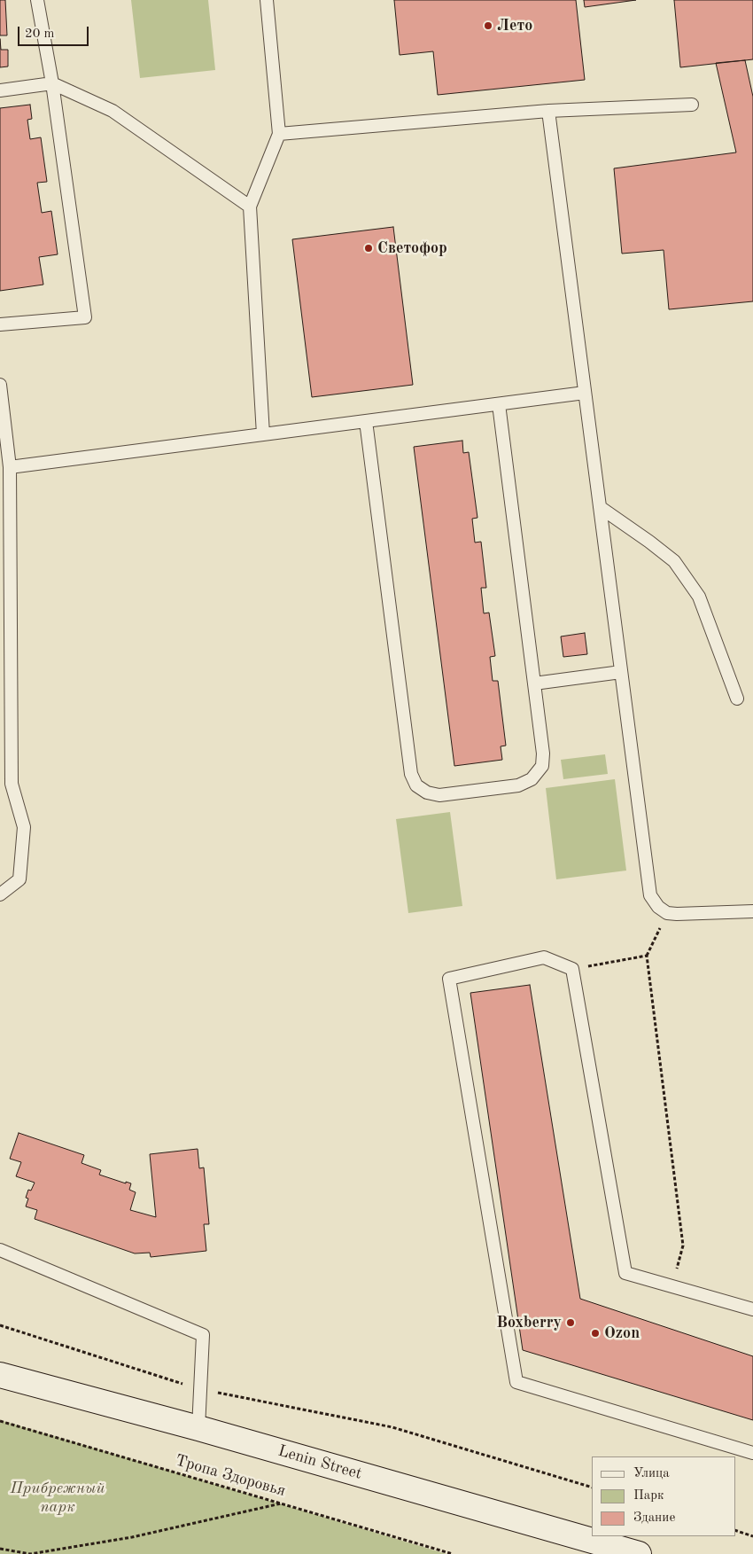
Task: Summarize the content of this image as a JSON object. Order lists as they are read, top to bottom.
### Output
{
  "streets": {
    "street": ["Lenin Street"],
    "path": ["Тропа Здоровья"]
  },
  "parks": ["Прибрежный парк"],
  "places": [
    "Лето",
    "Светофор",
    "Boxberry",
    "Ozon"
  ],
  "legend": ["Улица", "Парк", "Здание"],
  "scale_bar": "20 m"
}
